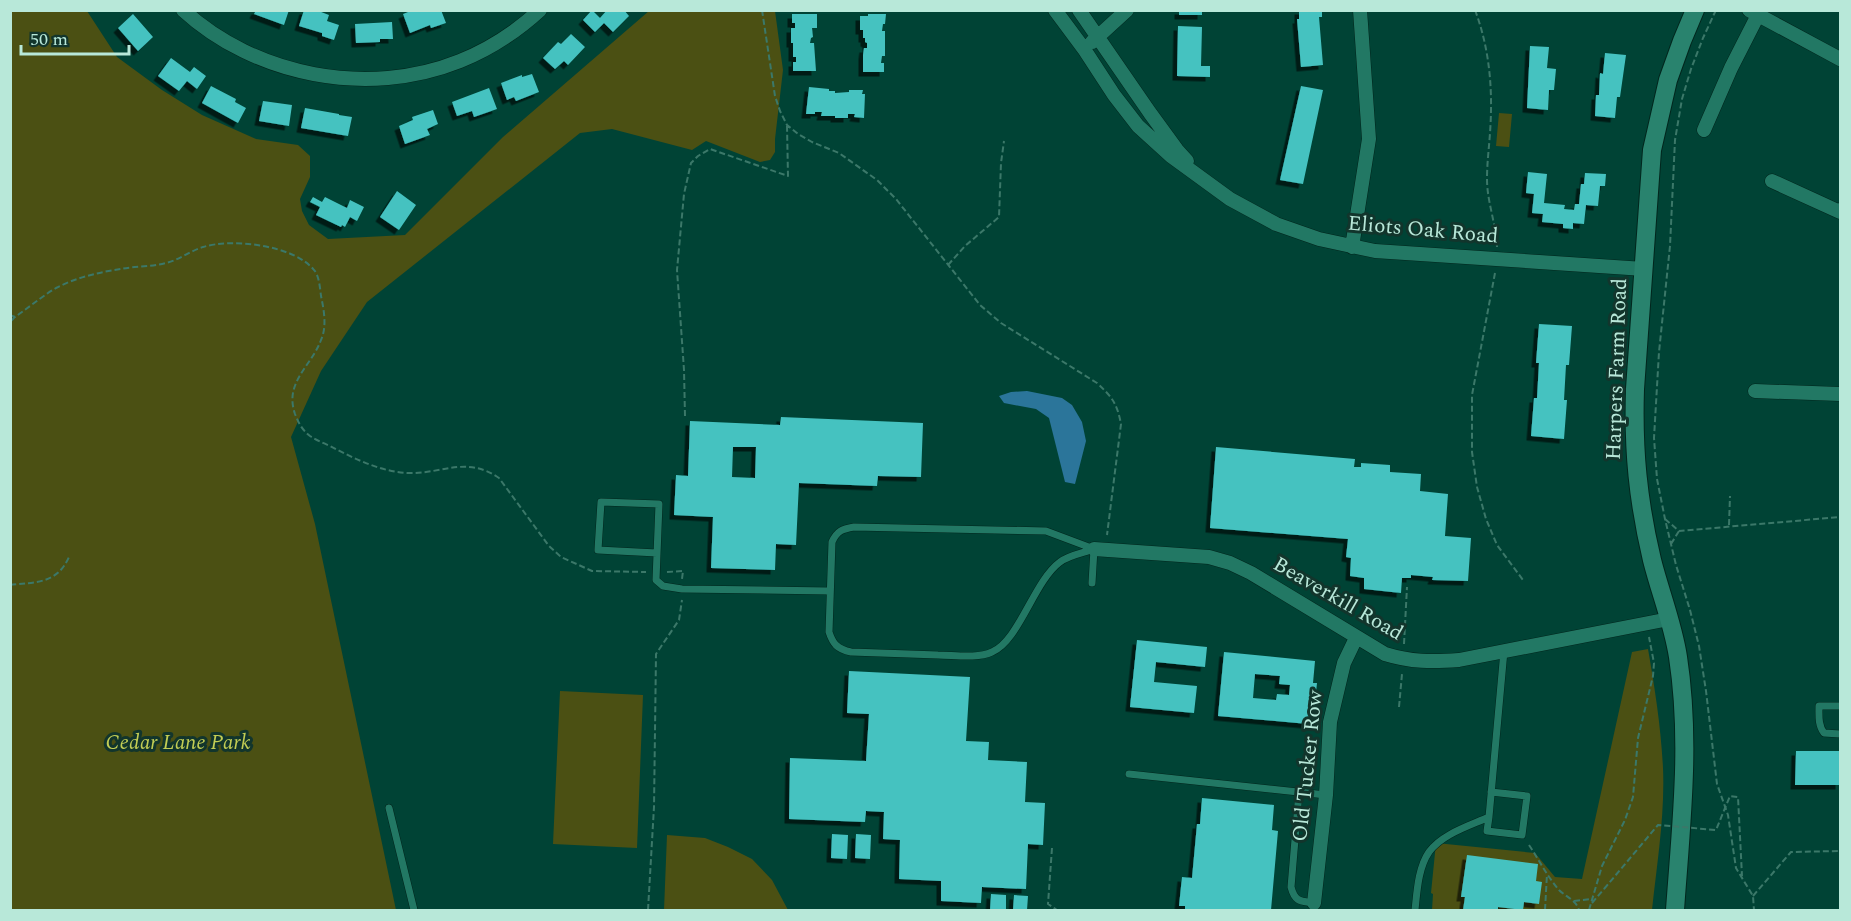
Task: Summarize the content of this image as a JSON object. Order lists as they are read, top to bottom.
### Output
{
  "streets": {
    "main road": ["Harpers Farm Road"],
    "street": ["Eliots Oak Road", "Beaverkill Road", "Old Tucker Row"]
  },
  "crossings": [
    ["Eliots Oak Road", "Harpers Farm Road"],
    ["Harpers Farm Road", "Beaverkill Road"],
    ["Beaverkill Road", "Old Tucker Row"]
  ],
  "parks": ["Cedar Lane Park"],
  "scale_bar": "50 m"
}
